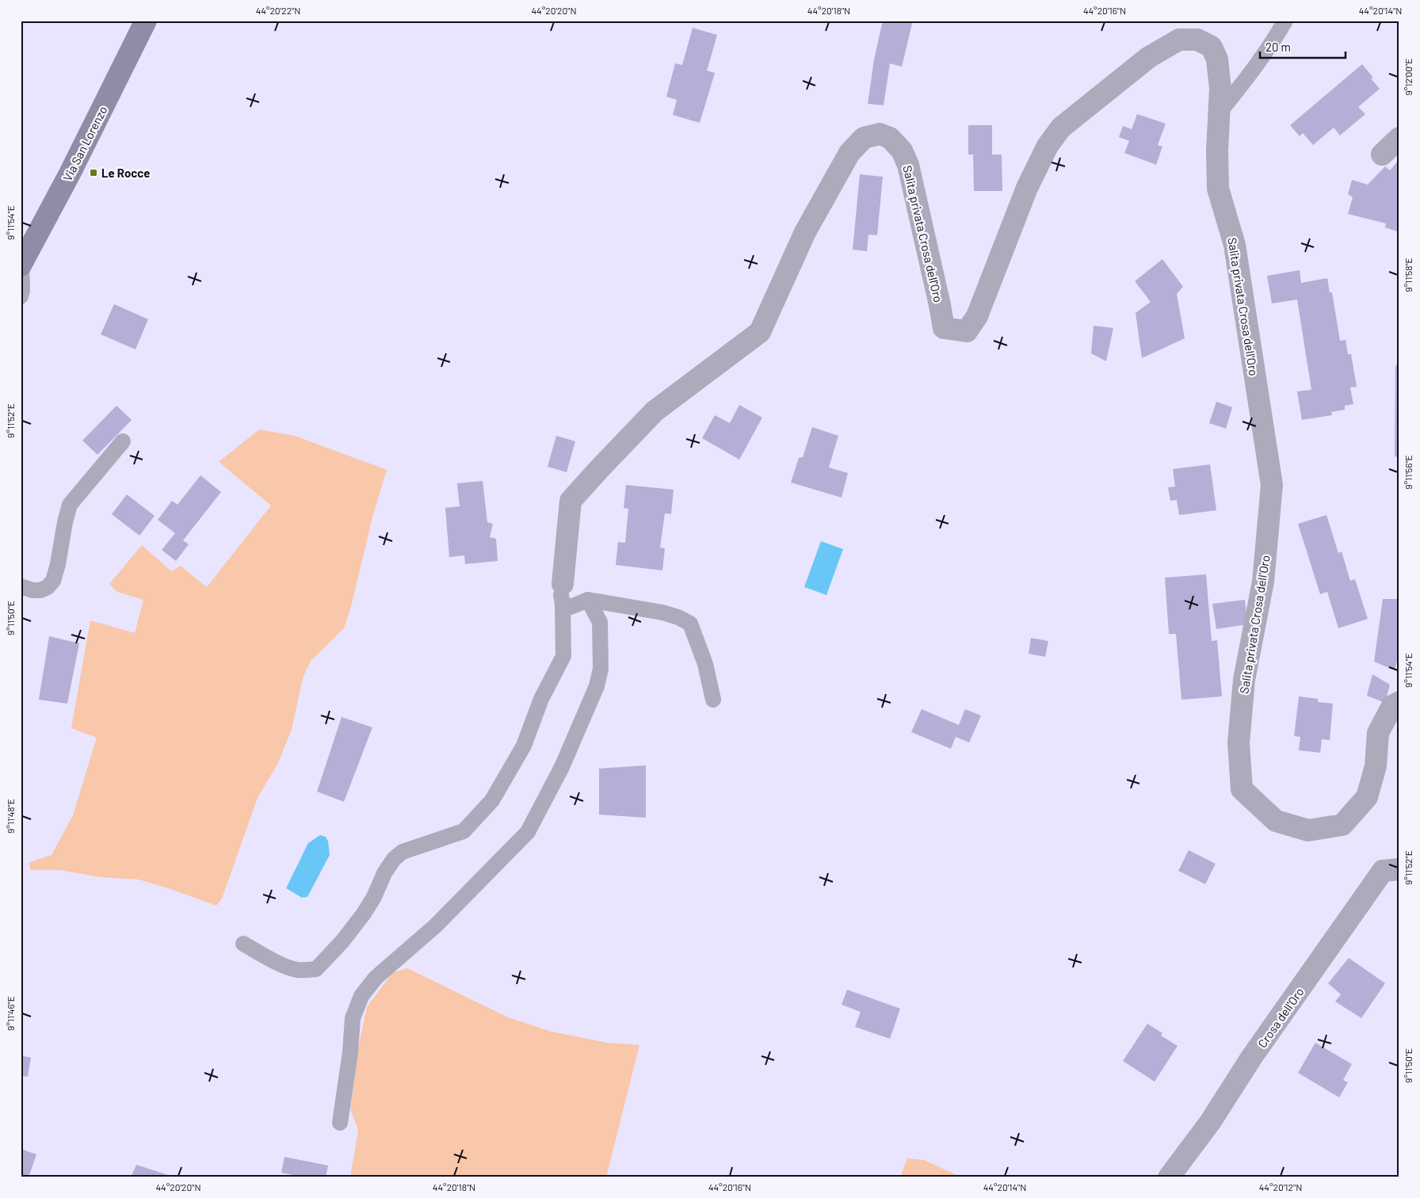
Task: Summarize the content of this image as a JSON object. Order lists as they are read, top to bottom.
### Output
{
  "streets": {
    "main road": ["Via San Lorenzo"],
    "street": ["Salita privata Crosa dell'Oro", "Crosa dell'Oro"]
  },
  "places": {
    "transit": ["Le Rocce"]
  },
  "scale_bar": "20 m",
  "coordinates": [
    "44°20'22\"N",
    "44°20'20\"N",
    "44°20'18\"N",
    "44°20'16\"N",
    "44°20'14\"N",
    "9°12'00\"E",
    "9°11'54\"E",
    "9°11'58\"E",
    "9°11'52\"E",
    "9°11'56\"E",
    "9°11'50\"E",
    "9°11'48\"E",
    "9°11'46\"E",
    "44°20'12\"N"
  ]
}
